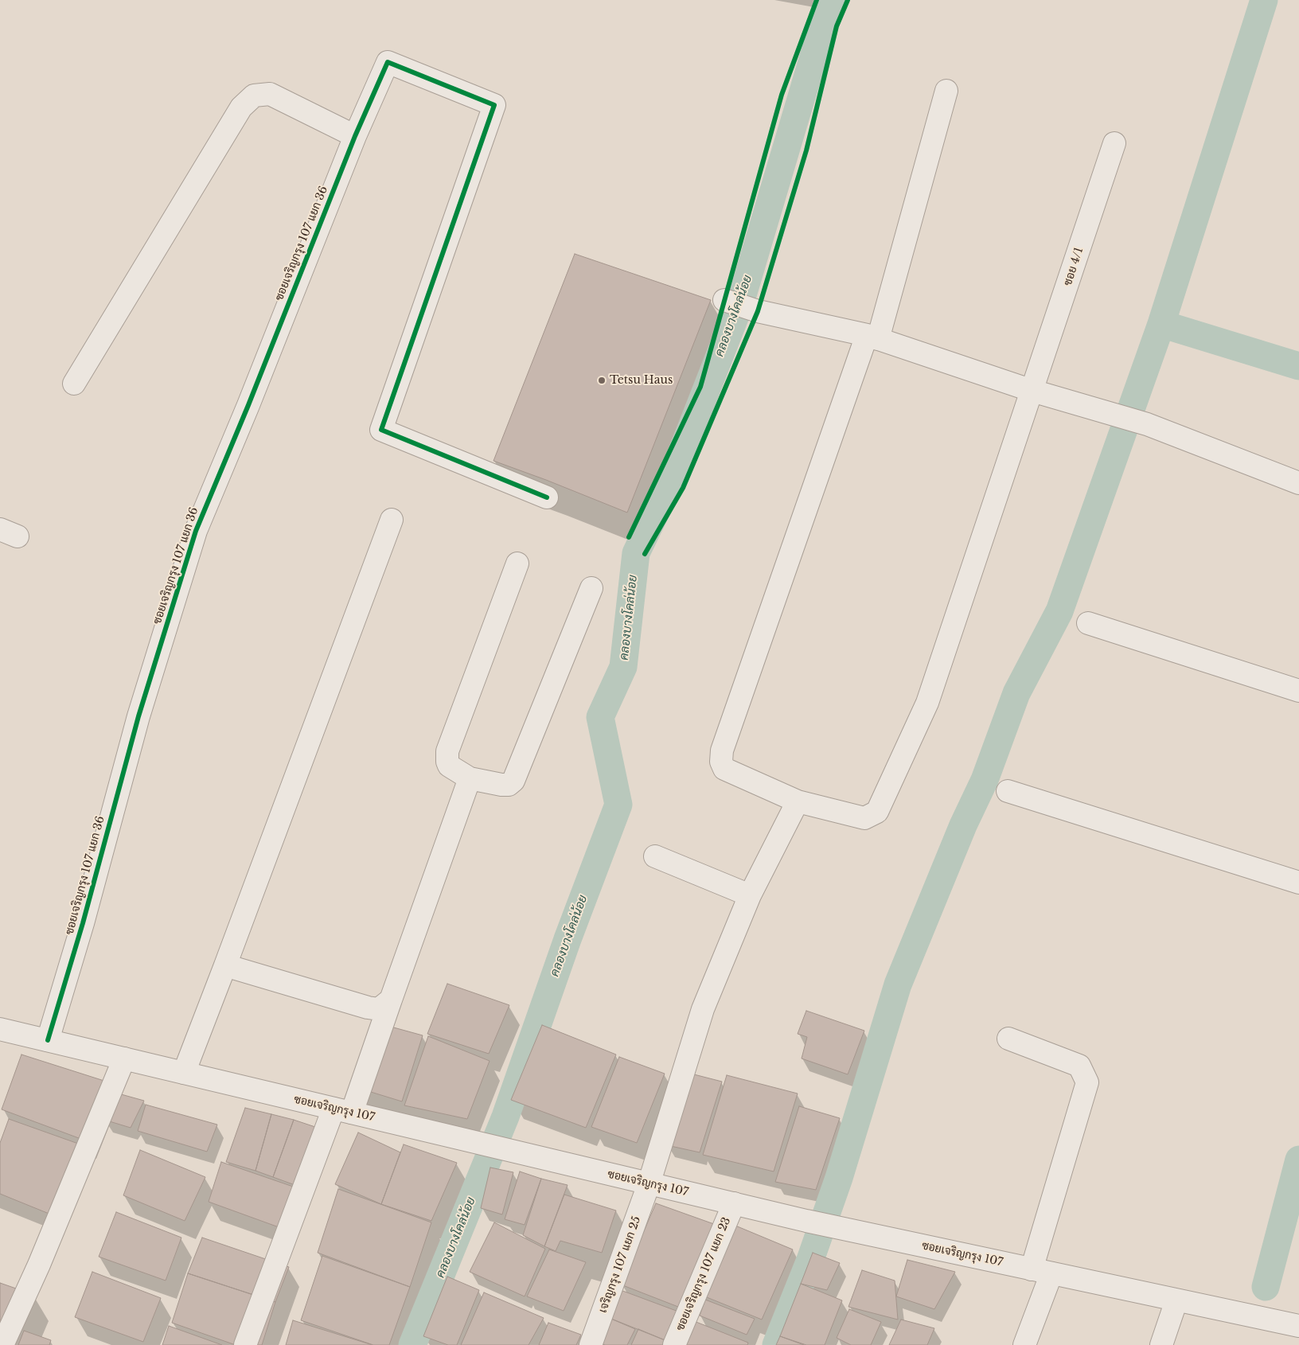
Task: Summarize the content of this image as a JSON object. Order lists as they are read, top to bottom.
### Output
{
  "streets": {
    "street": [
      "ซอยเจริญกรุง 107 แยก 36",
      "ซอย 4/1",
      "ซอยเจริญกรุง 107",
      "เจริญกรุง 107 แยก 25",
      "ซอยเจริญกรุง 107 แยก 23"
    ]
  },
  "crossings": [
    ["ซอยเจริญกรุง 107 แยก 36", "ซอยเจริญกรุง 107"],
    ["ซอย 4/1", "เจริญกรุง 107 แยก 25"],
    ["ซอยเจริญกรุง 107", "เจริญกรุง 107 แยก 25"],
    ["ซอยเจริญกรุง 107", "ซอยเจริญกรุง 107 แยก 23"]
  ],
  "water": ["คลองบางโคล่น้อย"],
  "places": ["Tetsu Haus"]
}
